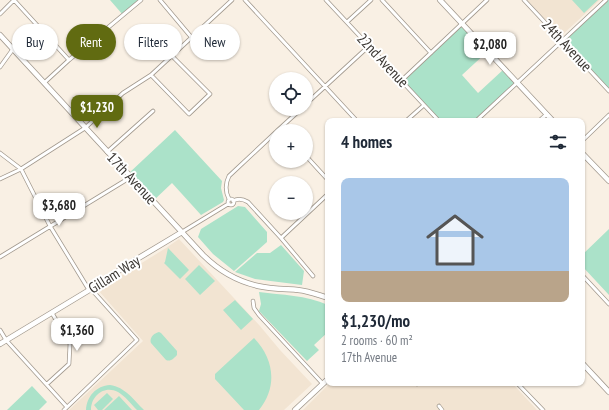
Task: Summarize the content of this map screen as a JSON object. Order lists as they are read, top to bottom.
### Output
{
  "streets": {
    "street": [
      "24th Avenue",
      "22nd Avenue",
      "17th Avenue",
      "Gillam Way"
    ]
  },
  "crossings": [
    ["17th Avenue", "Gillam Way"]
  ],
  "page": {
    "chip": [
      "Buy",
      "Rent",
      "Filters",
      "New"
    ],
    "price": [
      "$2,080",
      "$1,230",
      "$3,680",
      "$1,360"
    ],
    "map_buttons": ["+", "−"],
    "heading": "4 homes",
    "list": [
      {
        "name": "$1,230/mo",
        "note": "2 rooms · 60 m² · 17th Avenue"
      }
    ]
  }
}
